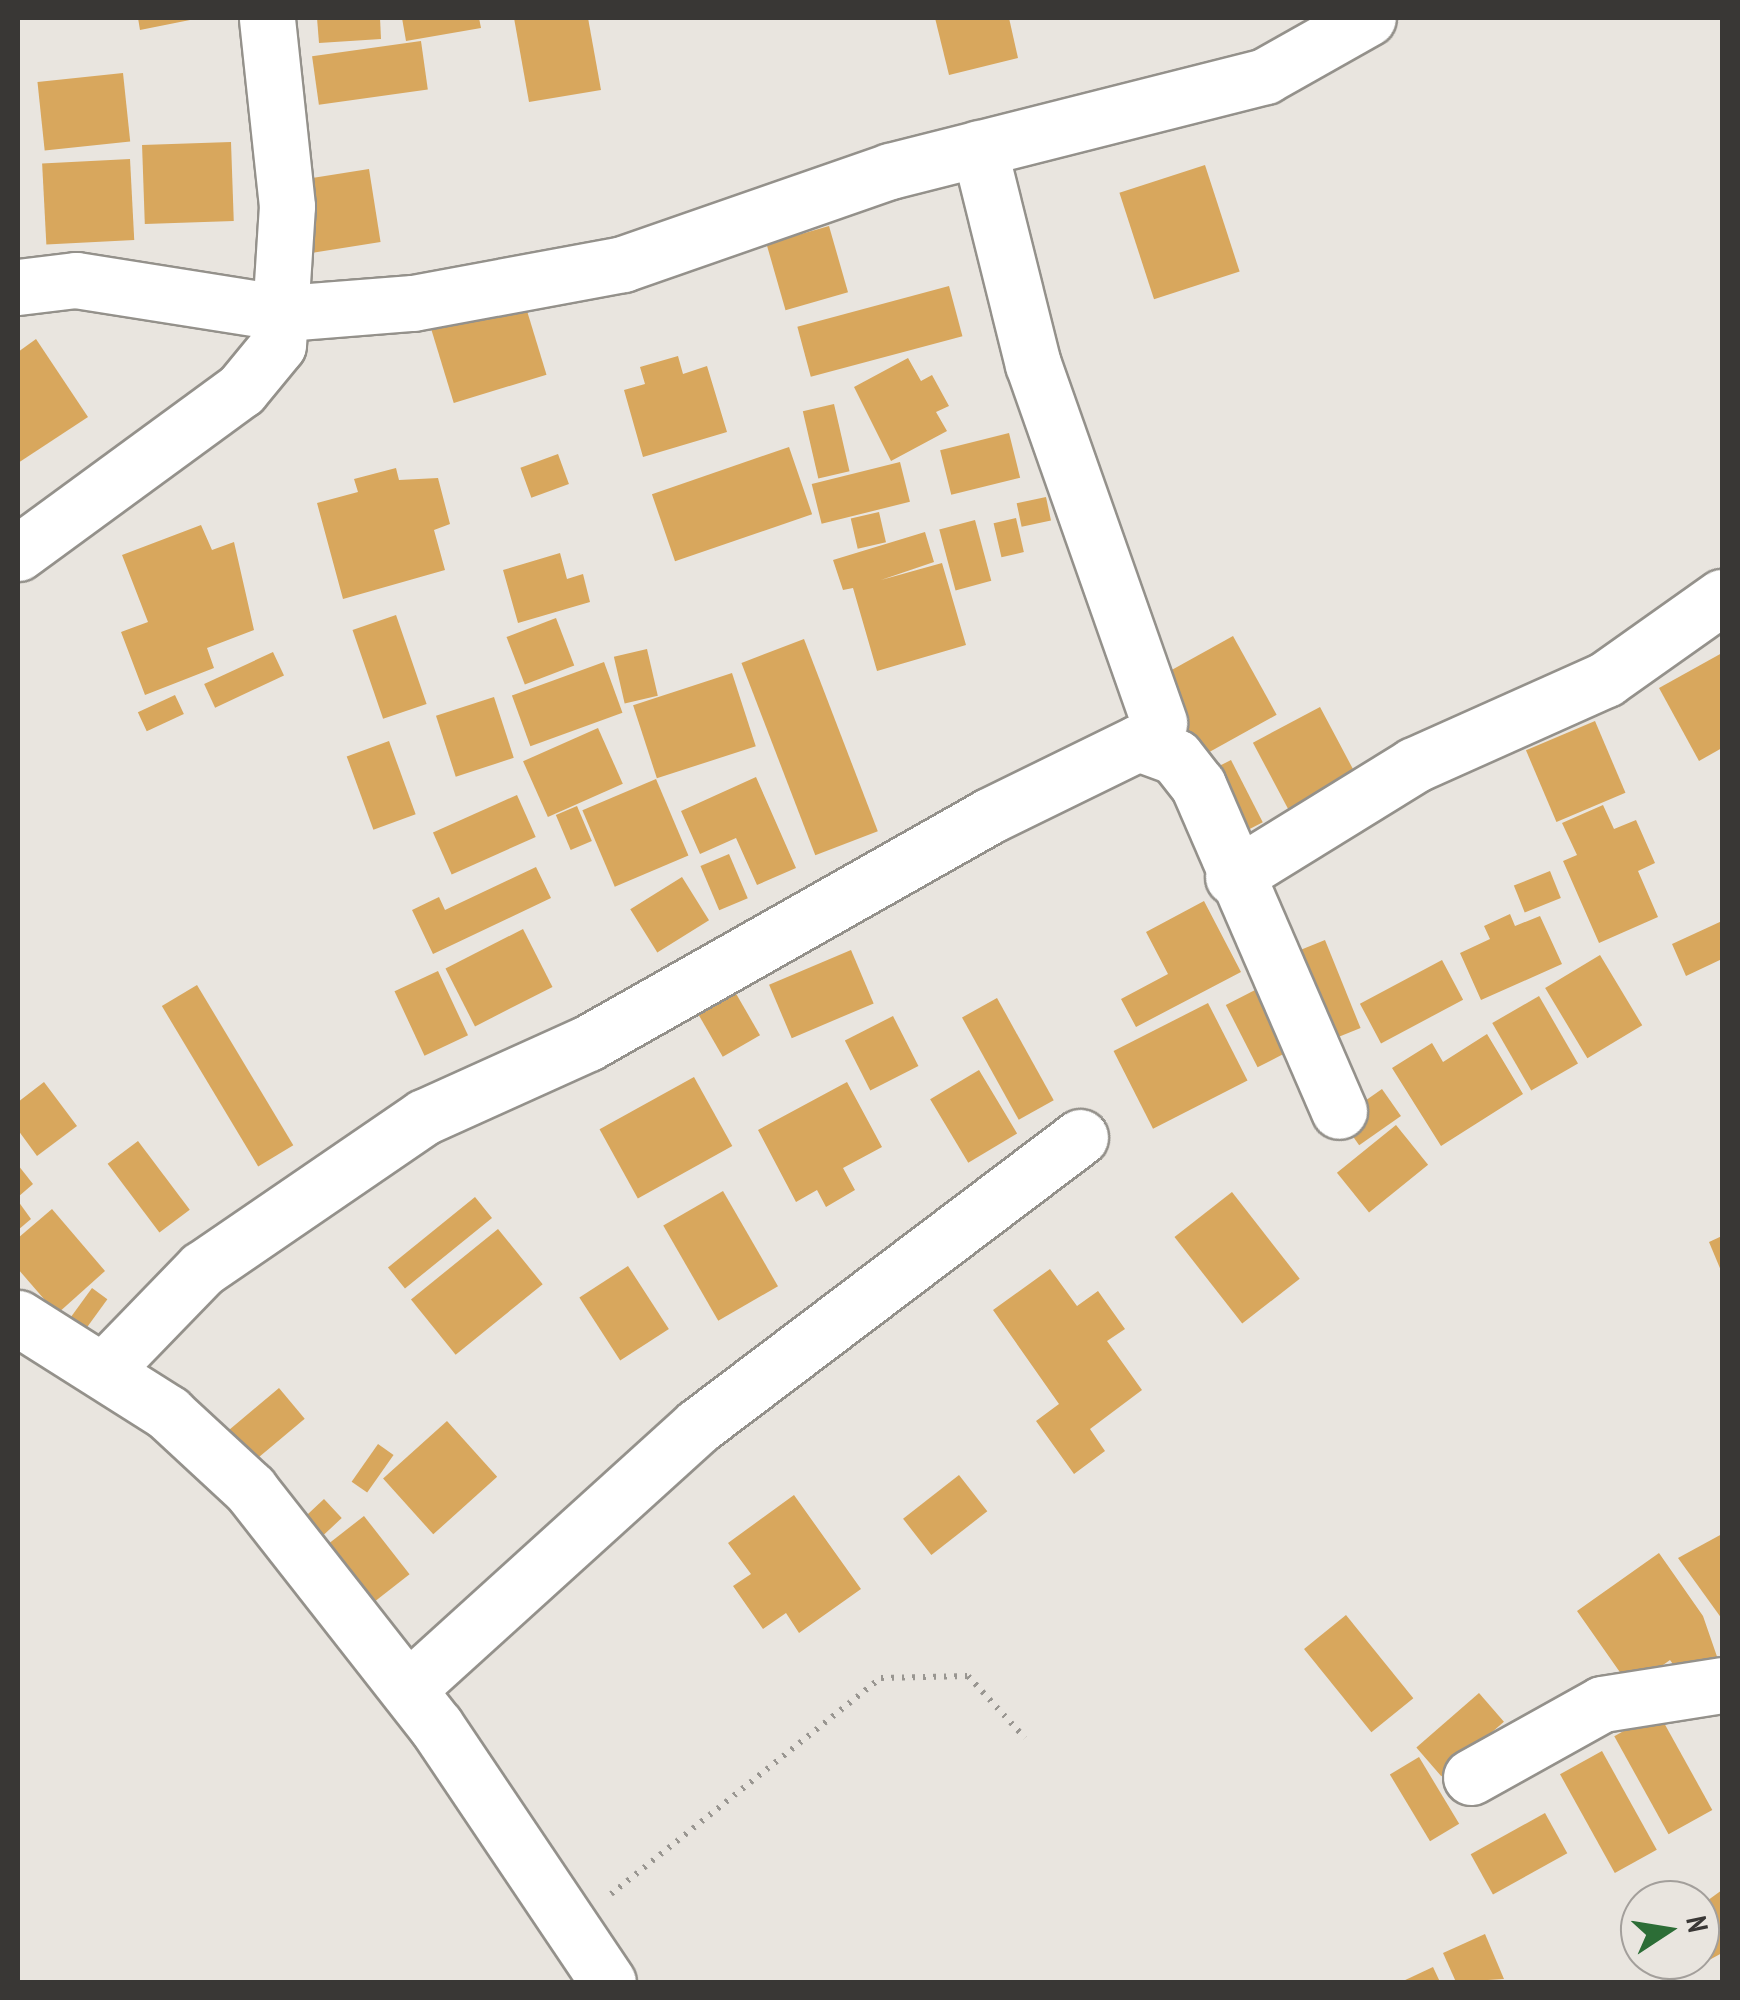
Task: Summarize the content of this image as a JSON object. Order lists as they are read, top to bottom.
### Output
{
  "north": "right"
}
